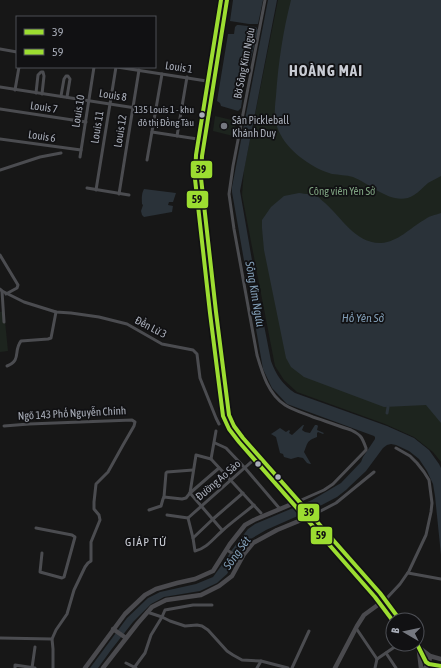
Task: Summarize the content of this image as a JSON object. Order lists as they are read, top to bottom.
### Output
{
  "streets": {
    "street": [
      "Bờ Sông Kim Ngưu",
      "Louis 1",
      "Louis 8",
      "Louis 7",
      "Louis 10",
      "Louis 11",
      "Louis 12",
      "Louis 6",
      "Đền Lừ 3",
      "Ngõ 143 Phố Nguyễn Chính",
      "Đường Ao Sào"
    ]
  },
  "crossings": [
    ["Louis 1", "Louis 12"],
    ["Louis 8", "Louis 10"],
    ["Louis 8", "Louis 11"],
    ["Louis 8", "Louis 12"],
    ["Louis 7", "Louis 10"],
    ["Louis 10", "Louis 6"]
  ],
  "districts": ["HOÀNG MAI", "GIÁP TỨ"],
  "water": ["Sông Kim Ngưu", "Hồ Yên Sở", "Sông Sét"],
  "parks": ["Công viên Yên Sở"],
  "places": ["135 Louis 1 - khu đô thị Đồng Tàu", "Sân Pickleball Khánh Duy"],
  "lines": ["transit line 39", "transit line 59"],
  "legend": ["39", "59"],
  "north": "left"
}
